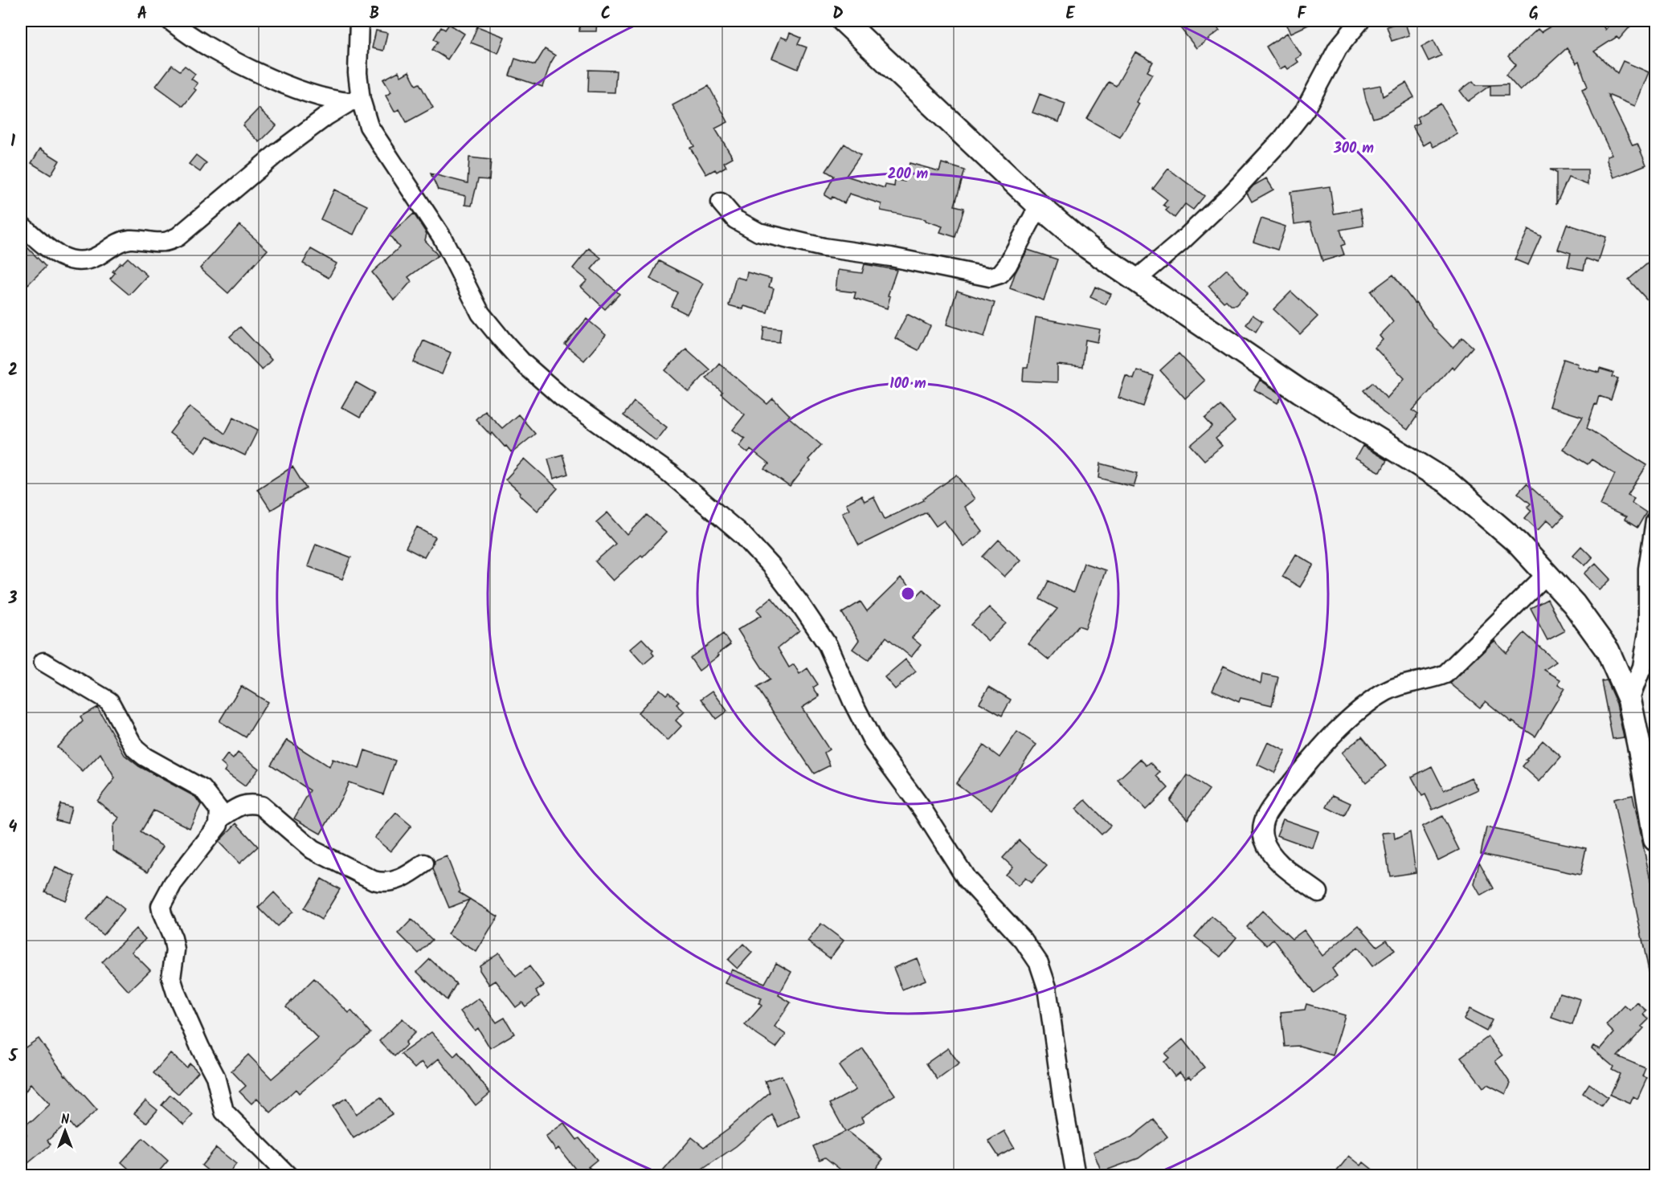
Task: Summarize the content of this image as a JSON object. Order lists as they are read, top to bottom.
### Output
{
  "north": "top",
  "grid": {
    "columns": [
      "A",
      "B",
      "C",
      "D",
      "E",
      "F",
      "G"
    ],
    "rows": [
      "1",
      "2",
      "3",
      "4",
      "5"
    ]
  },
  "rings": ["300 m", "200 m", "100 m"]
}
